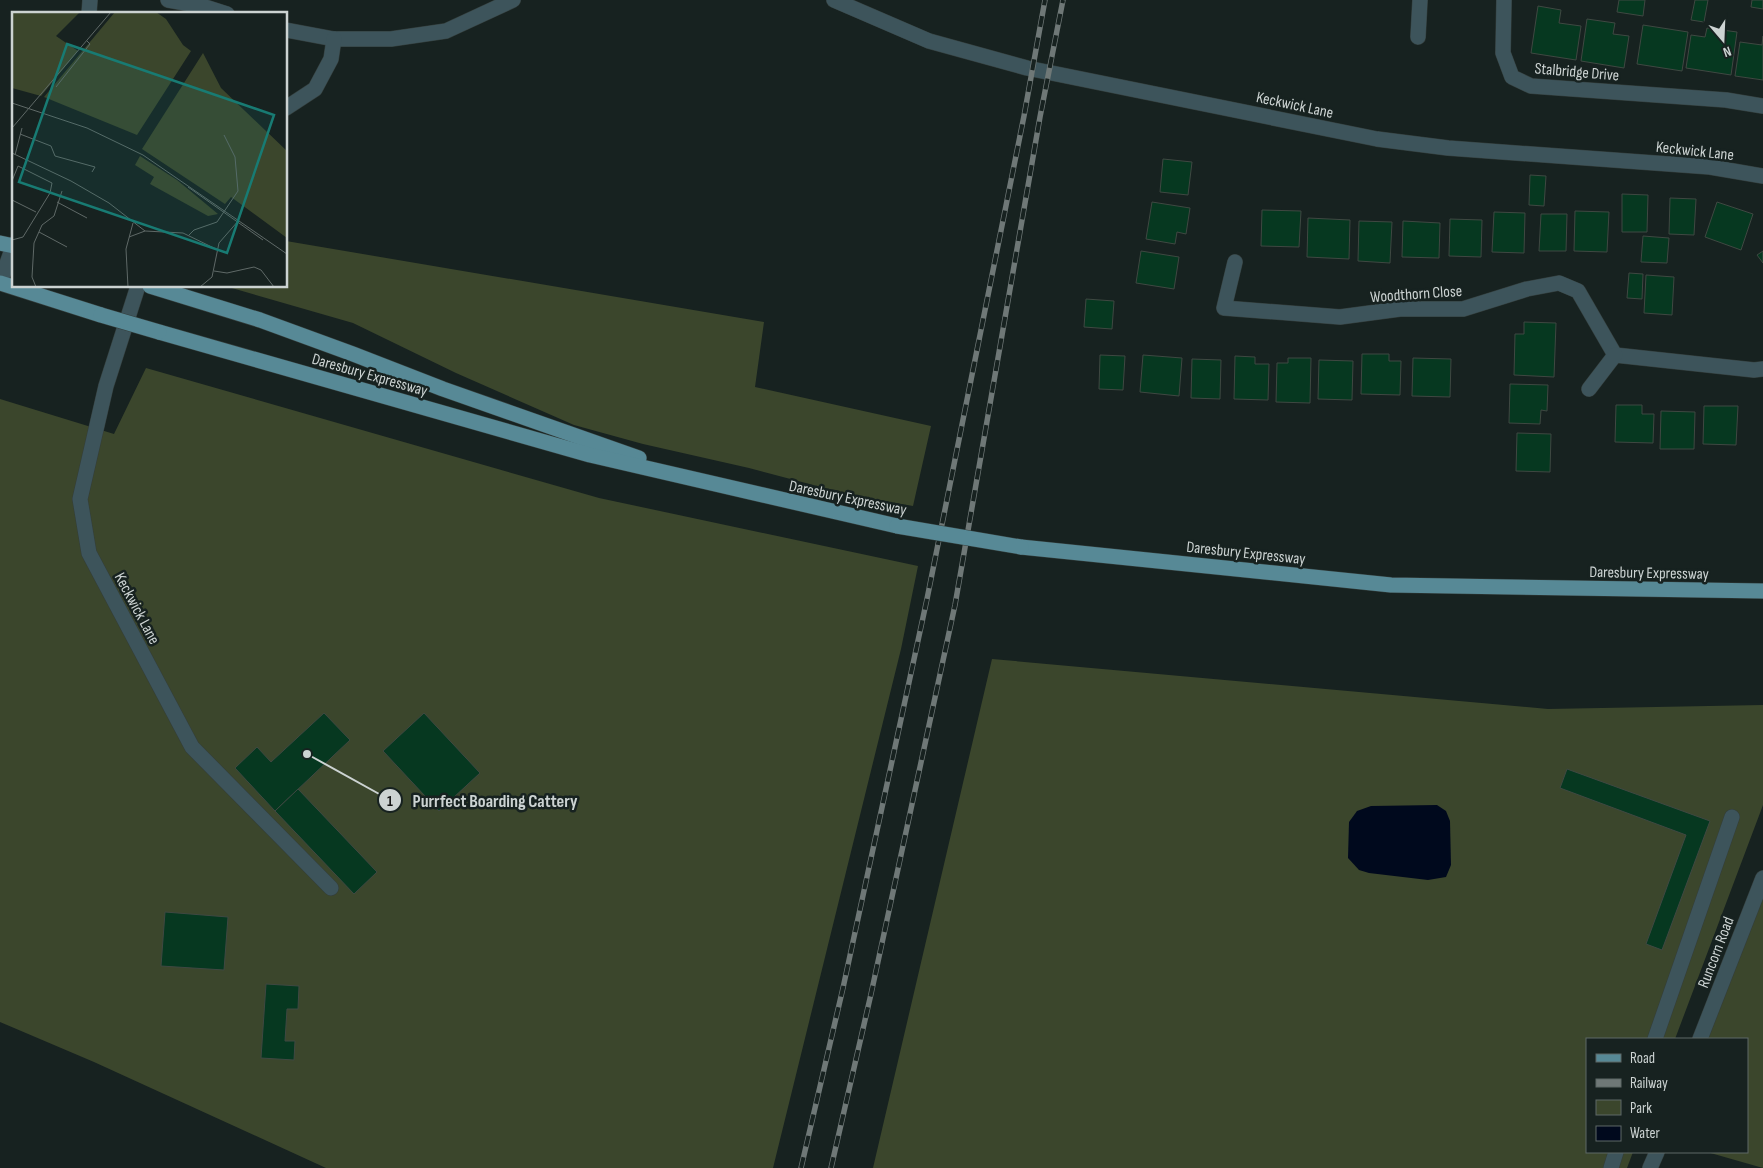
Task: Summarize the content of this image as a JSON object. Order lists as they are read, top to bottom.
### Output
{
  "streets": {
    "main road": ["Daresbury Expressway"],
    "street": [
      "Stalbridge Drive",
      "Keckwick Lane",
      "Woodthorn Close",
      "Runcorn Road"
    ]
  },
  "places": ["Purrfect Boarding Cattery"],
  "legend": [
    "Road",
    "Railway",
    "Park",
    "Water"
  ],
  "north": "bottom"
}
